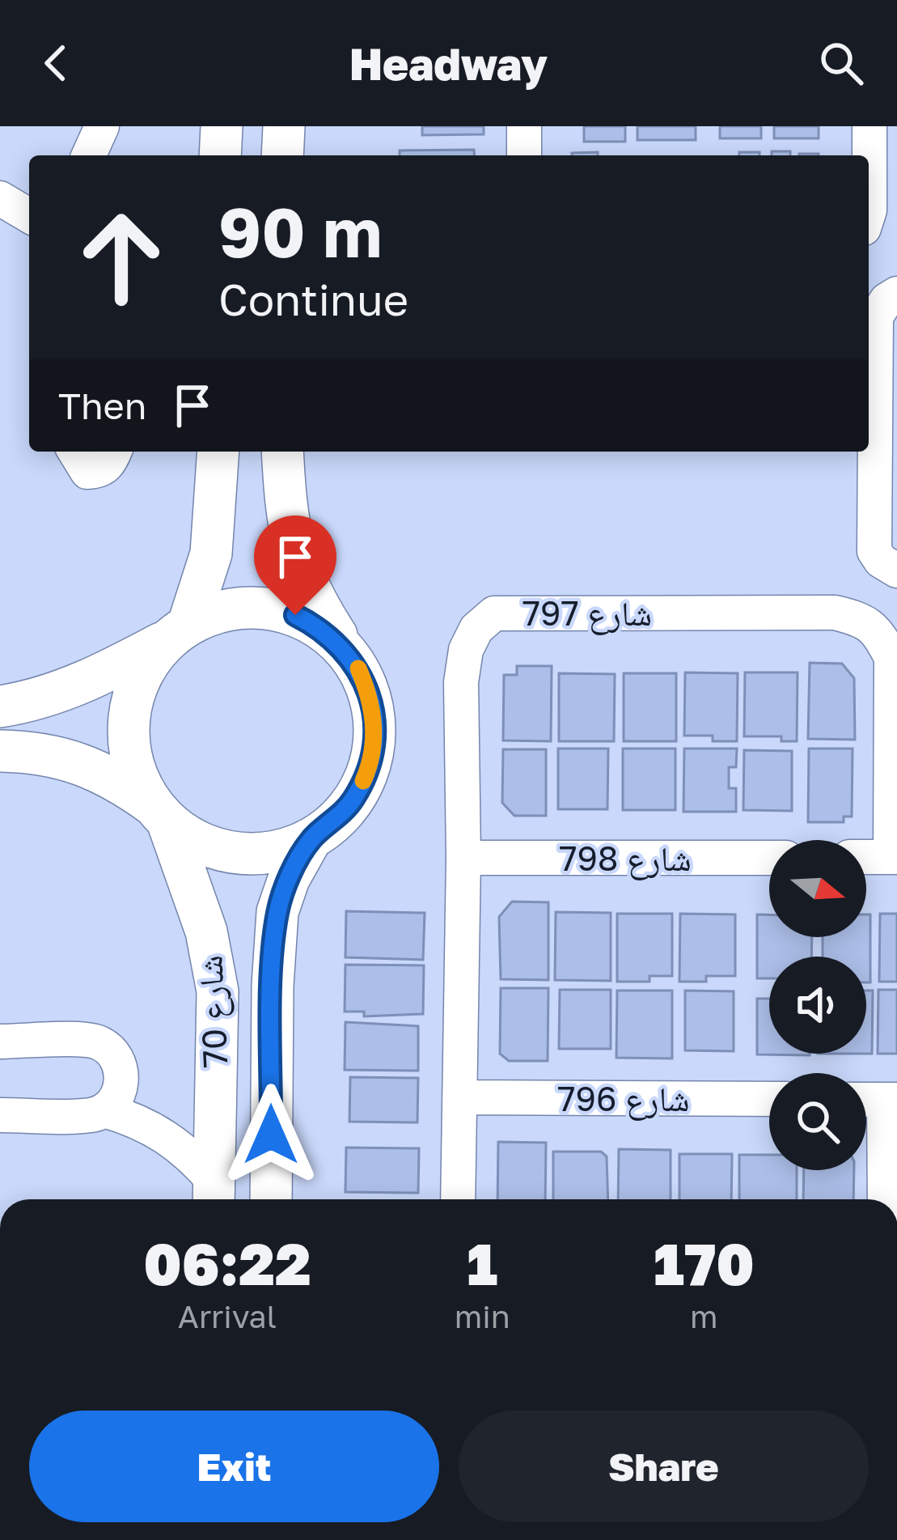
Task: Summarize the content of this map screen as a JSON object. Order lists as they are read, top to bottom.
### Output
{
  "streets": {
    "main road": ["شارع 70"],
    "street": ["شارع 797", "شارع 798", "شارع 796"]
  },
  "crossings": [
    ["شارع 797", "شارع 798"],
    ["شارع 797", "شارع 796"]
  ],
  "north": "right",
  "page": {
    "header": "Headway",
    "turn": ["90 m", "Continue"],
    "then": "Then",
    "eta": [
      "06:22",
      "Arrival",
      "1",
      "min",
      "170",
      "m"
    ],
    "buttons": ["Exit", "Share"]
  }
}
